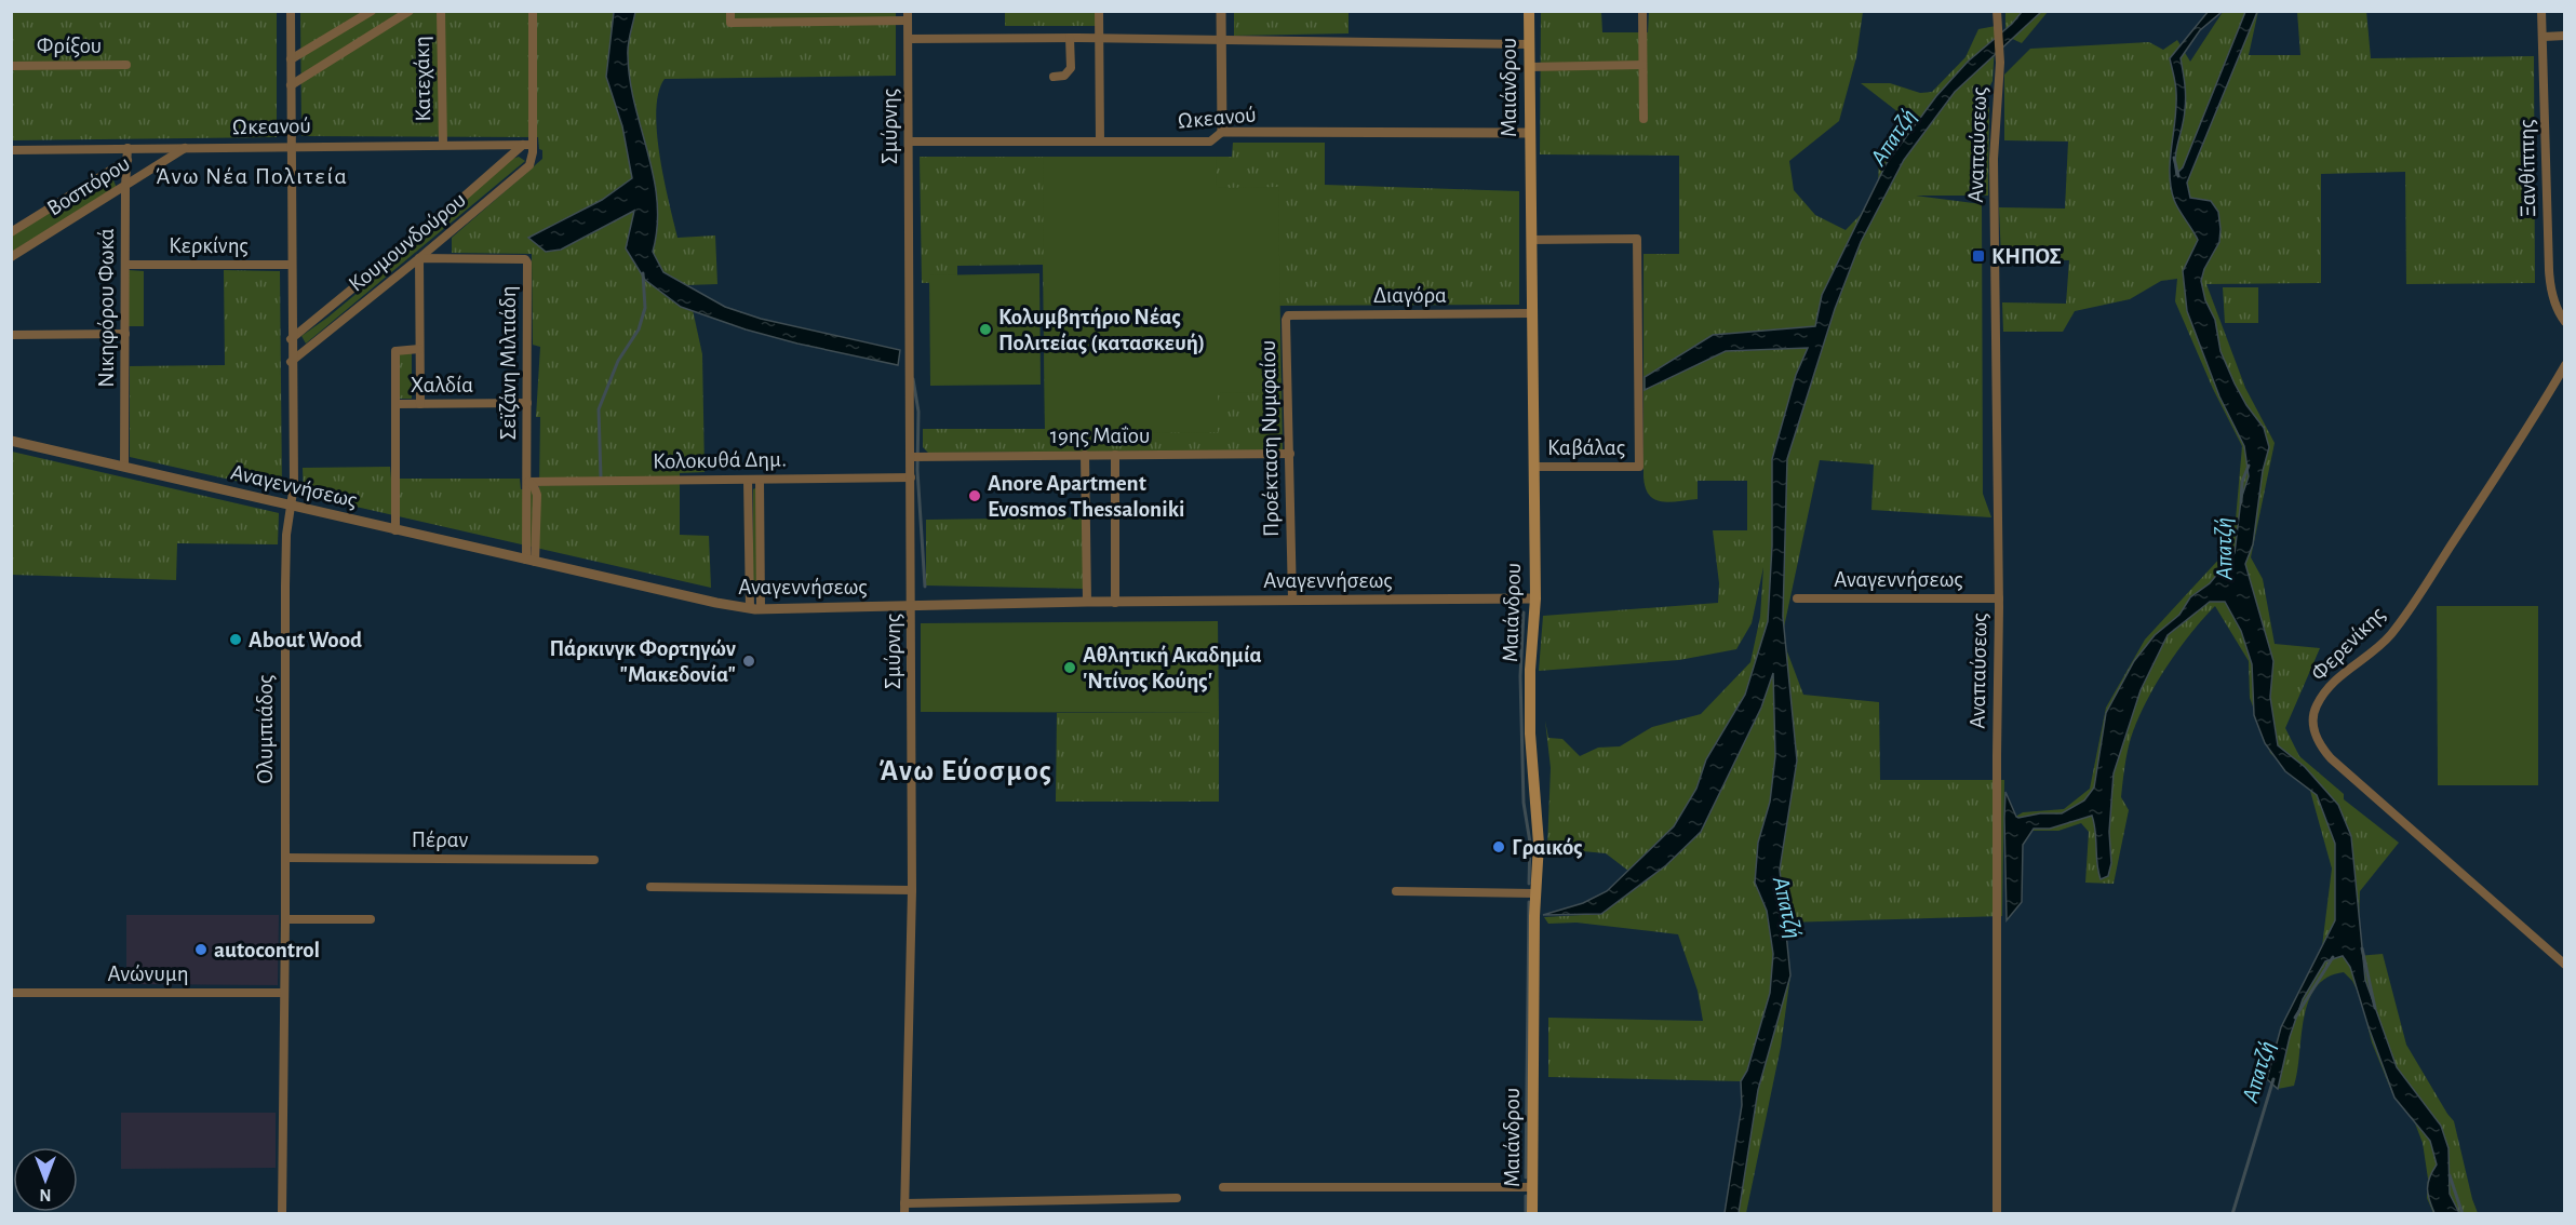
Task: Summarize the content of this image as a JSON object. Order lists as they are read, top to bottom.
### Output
{
  "streets": {
    "main road": ["Μαιάνδρου"],
    "street": [
      "Φρίξου",
      "Κατεχάκη",
      "Ωκεανού",
      "Σμύρνης",
      "Αναπαύσεως",
      "Ξανθίππης",
      "Βοσπόρου",
      "Κουμουνδούρου",
      "Κερκίνης",
      "Διαγόρα",
      "Νικηφόρου Φωκά",
      "Σεϊζάνη Μιλτιάδη",
      "Χαλδία",
      "19ης Μαΐου",
      "Προέκταση Νυμφαίου",
      "Καβάλας",
      "Κολοκυθά Δημ.",
      "Αναγεννήσεως",
      "Φερενίκης",
      "Ολυμπιάδος",
      "Πέραν",
      "Ανώνυμη"
    ]
  },
  "crossings": [
    ["Κατεχάκη", "Ωκεανού"],
    ["Μαιάνδρου", "Ωκεανού"],
    ["Μαιάνδρου", "Διαγόρα"],
    ["Μαιάνδρου", "Καβάλας"],
    ["Μαιάνδρου", "Αναγεννήσεως"],
    ["Ωκεανού", "Σμύρνης"],
    ["Ωκεανού", "Βοσπόρου"],
    ["Ωκεανού", "Κουμουνδούρου"],
    ["Ωκεανού", "Νικηφόρου Φωκά"],
    ["Ωκεανού", "Ολυμπιάδος"],
    ["Σμύρνης", "19ης Μαΐου"],
    ["Σμύρνης", "Κολοκυθά Δημ."],
    ["Σμύρνης", "Αναγεννήσεως"],
    ["Αναπαύσεως", "Αναγεννήσεως"],
    ["Βοσπόρου", "Νικηφόρου Φωκά"],
    ["Κουμουνδούρου", "Σεϊζάνη Μιλτιάδη"],
    ["Κουμουνδούρου", "Ολυμπιάδος"],
    ["Κερκίνης", "Νικηφόρου Φωκά"],
    ["Κερκίνης", "Ολυμπιάδος"],
    ["Διαγόρα", "Προέκταση Νυμφαίου"],
    ["Νικηφόρου Φωκά", "Αναγεννήσεως"],
    ["Σεϊζάνη Μιλτιάδη", "Χαλδία"],
    ["Σεϊζάνη Μιλτιάδη", "Κολοκυθά Δημ."],
    ["Σεϊζάνη Μιλτιάδη", "Αναγεννήσεως"],
    ["19ης Μαΐου", "Προέκταση Νυμφαίου"],
    ["Προέκταση Νυμφαίου", "Αναγεννήσεως"],
    ["Αναγεννήσεως", "Ολυμπιάδος"],
    ["Ολυμπιάδος", "Πέραν"],
    ["Ολυμπιάδος", "Ανώνυμη"]
  ],
  "districts": ["Άνω Νέα Πολιτεία", "Άνω Εύοσμος"],
  "water": ["Απατζή"],
  "places": {
    "transit": ["ΚΗΠΟΣ"],
    "other": [
      "Κολυμβητήριο Νέας Πολιτείας (κατασκευή)",
      "Anore Apartment Evosmos Thessaloniki",
      "About Wood",
      "Πάρκινγκ Φορτηγών \"Μακεδονία\"",
      "Αθλητική Ακαδημία 'Ντίνος Κούης'",
      "Γραικός",
      "autocontrol"
    ]
  },
  "north": "bottom"
}
